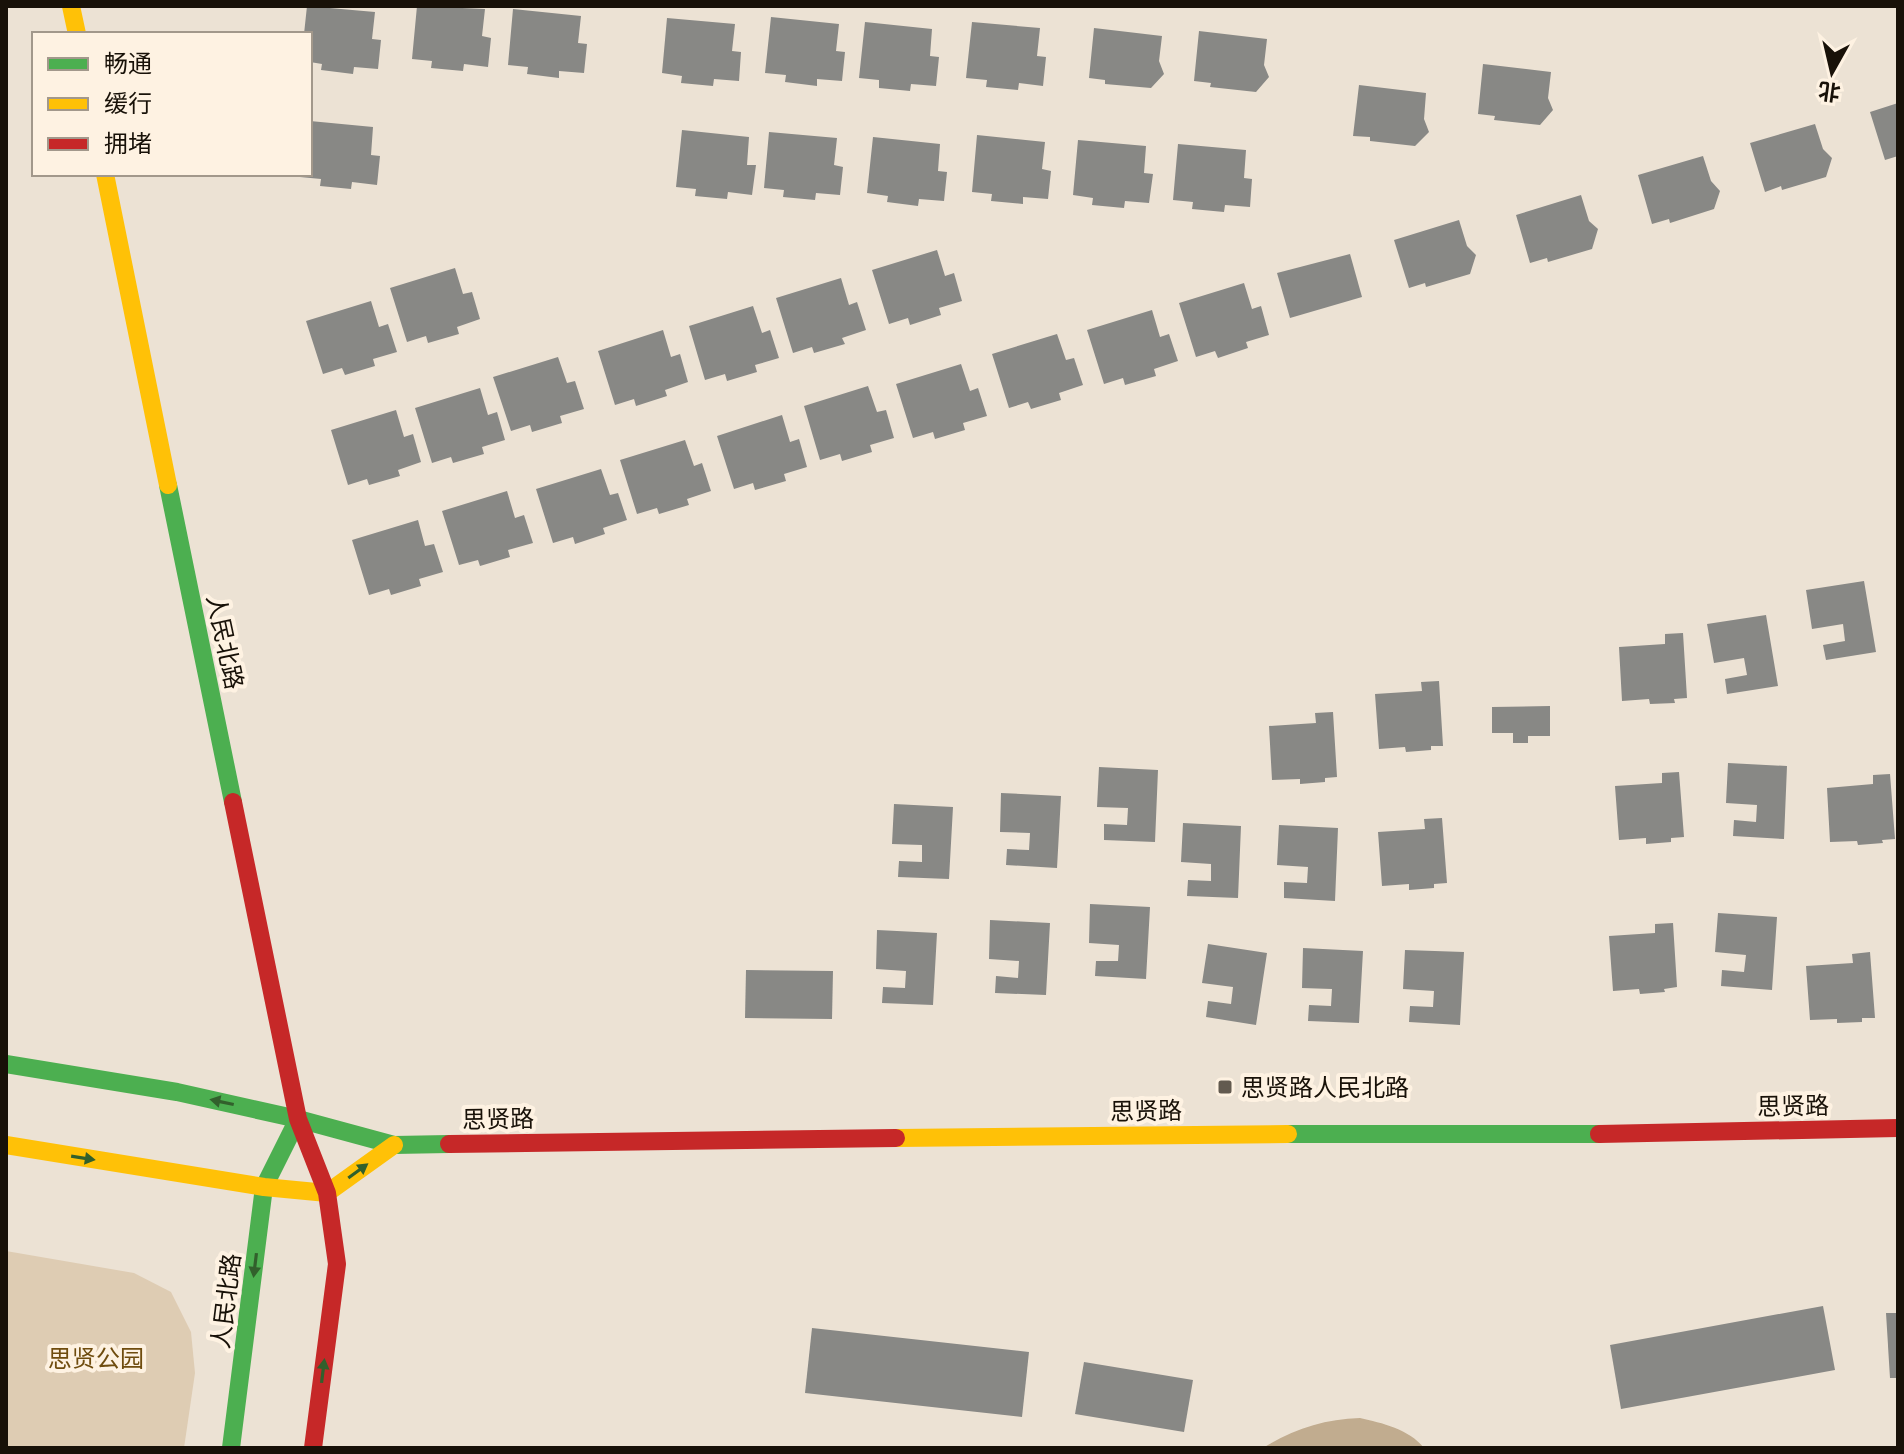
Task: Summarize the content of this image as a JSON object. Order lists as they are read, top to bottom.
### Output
{
  "streets": {
    "main road": ["人民北路", "思贤路"]
  },
  "crossings": [
    ["人民北路", "思贤路"]
  ],
  "parks": ["思贤公园"],
  "places": {
    "transit": ["思贤路人民北路"]
  },
  "legend": ["畅通", "缓行", "拥堵"],
  "north": "bottom"
}
